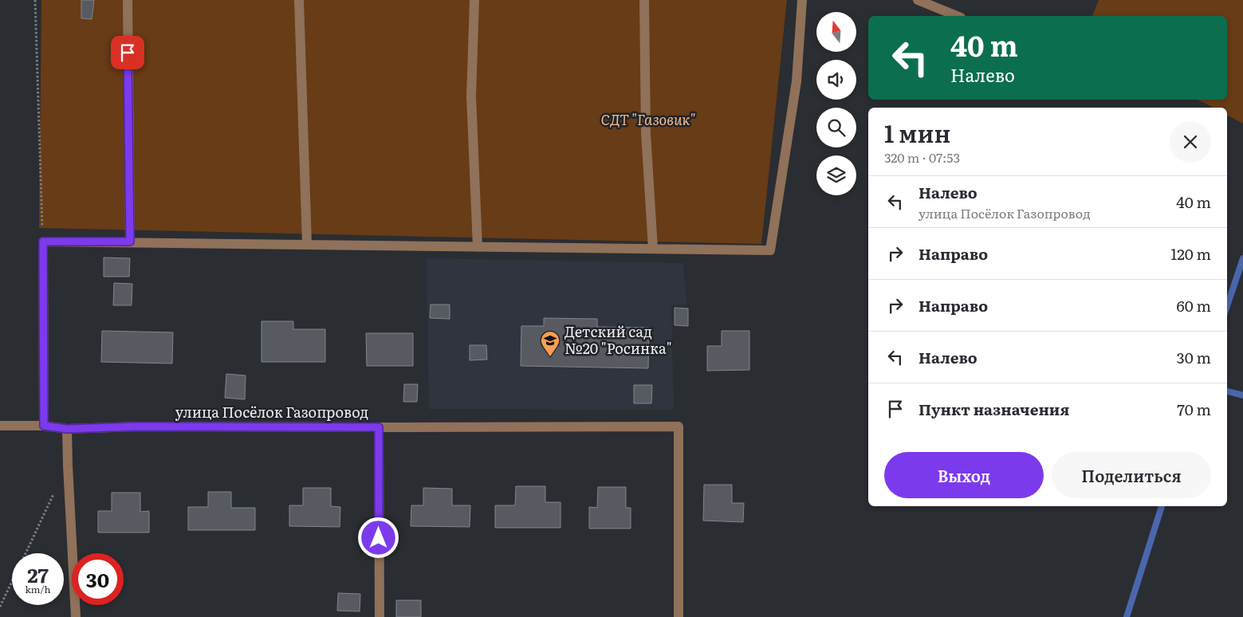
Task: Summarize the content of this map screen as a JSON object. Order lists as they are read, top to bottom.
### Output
{
  "streets": {
    "street": ["улица Посёлок Газопровод"]
  },
  "parks": ["СДТ \"Газовик\""],
  "places": {
    "school or university": ["Детский сад №20 \"Росинка\""]
  },
  "north": "top",
  "page": {
    "turn": ["40 m", "Налево"],
    "heading": ["1 мин", "320 m · 07:53"],
    "list": [
      {
        "name": "Налево",
        "note": "улица Посёлок Газопровод",
        "value": "40 m"
      },
      {
        "name": "Направо",
        "value": "120 m"
      },
      {
        "name": "Направо",
        "value": "60 m"
      },
      {
        "name": "Налево",
        "value": "30 m"
      },
      {
        "name": "Пункт назначения",
        "value": "70 m"
      }
    ],
    "buttons": ["Выход", "Поделиться"],
    "speed": "27 km/h",
    "limit": "30"
  }
}
